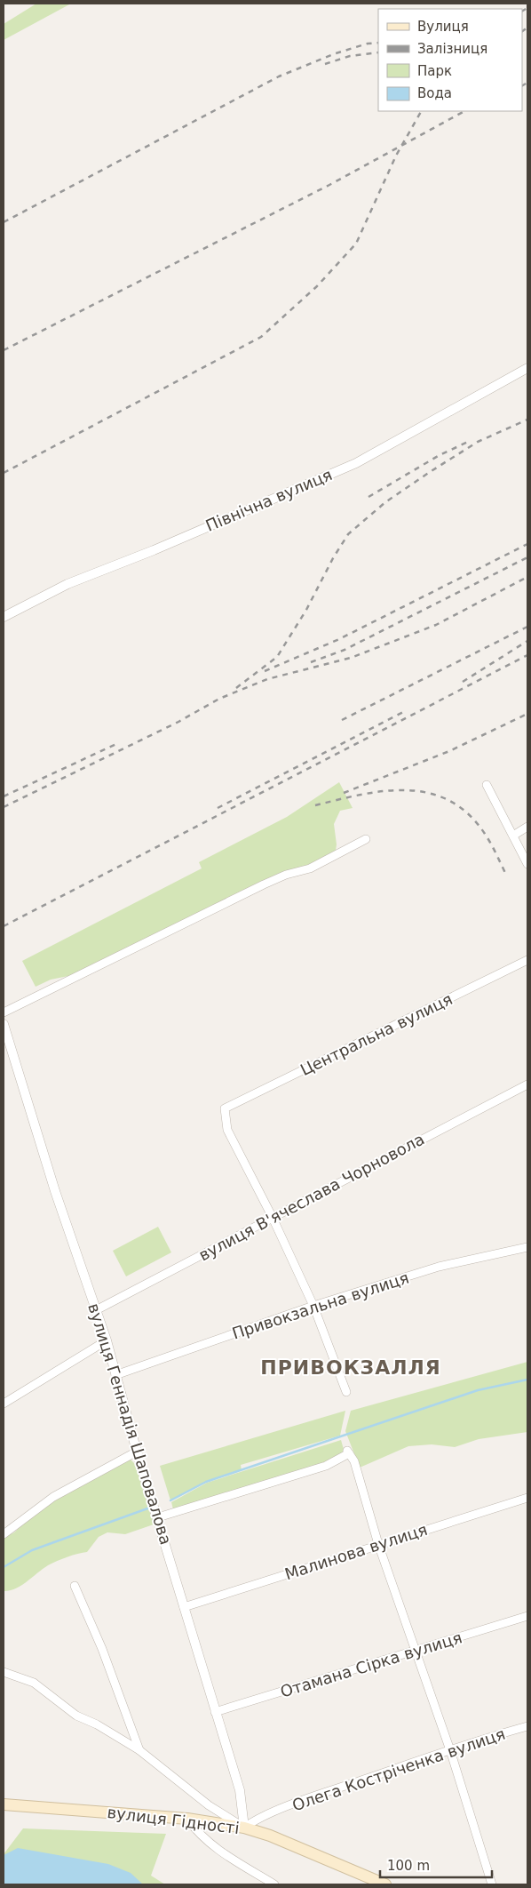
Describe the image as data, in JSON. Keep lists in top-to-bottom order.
{
  "streets": {
    "main road": ["вулиця Гідності"],
    "street": [
      "Північна вулиця",
      "Центральна вулиця",
      "вулиця В'ячеслава Чорновола",
      "Привокзальна вулиця",
      "вулиця Геннадія Шаповалова",
      "Малинова вулиця",
      "Отамана Сірка вулиця",
      "Олега Костріченка вулиця"
    ]
  },
  "crossings": [
    ["Центральна вулиця", "вулиця В'ячеслава Чорновола"],
    ["вулиця В'ячеслава Чорновола", "вулиця Геннадія Шаповалова"],
    ["Привокзальна вулиця", "вулиця Геннадія Шаповалова"],
    ["вулиця Геннадія Шаповалова", "Малинова вулиця"],
    ["вулиця Геннадія Шаповалова", "Отамана Сірка вулиця"],
    ["вулиця Геннадія Шаповалова", "Олега Костріченка вулиця"],
    ["вулиця Геннадія Шаповалова", "вулиця Гідності"],
    ["Олега Костріченка вулиця", "вулиця Гідності"]
  ],
  "districts": ["ПРИВОКЗАЛЛЯ"],
  "legend": [
    "Вулиця",
    "Залізниця",
    "Парк",
    "Вода"
  ],
  "scale_bar": "100 m"
}
